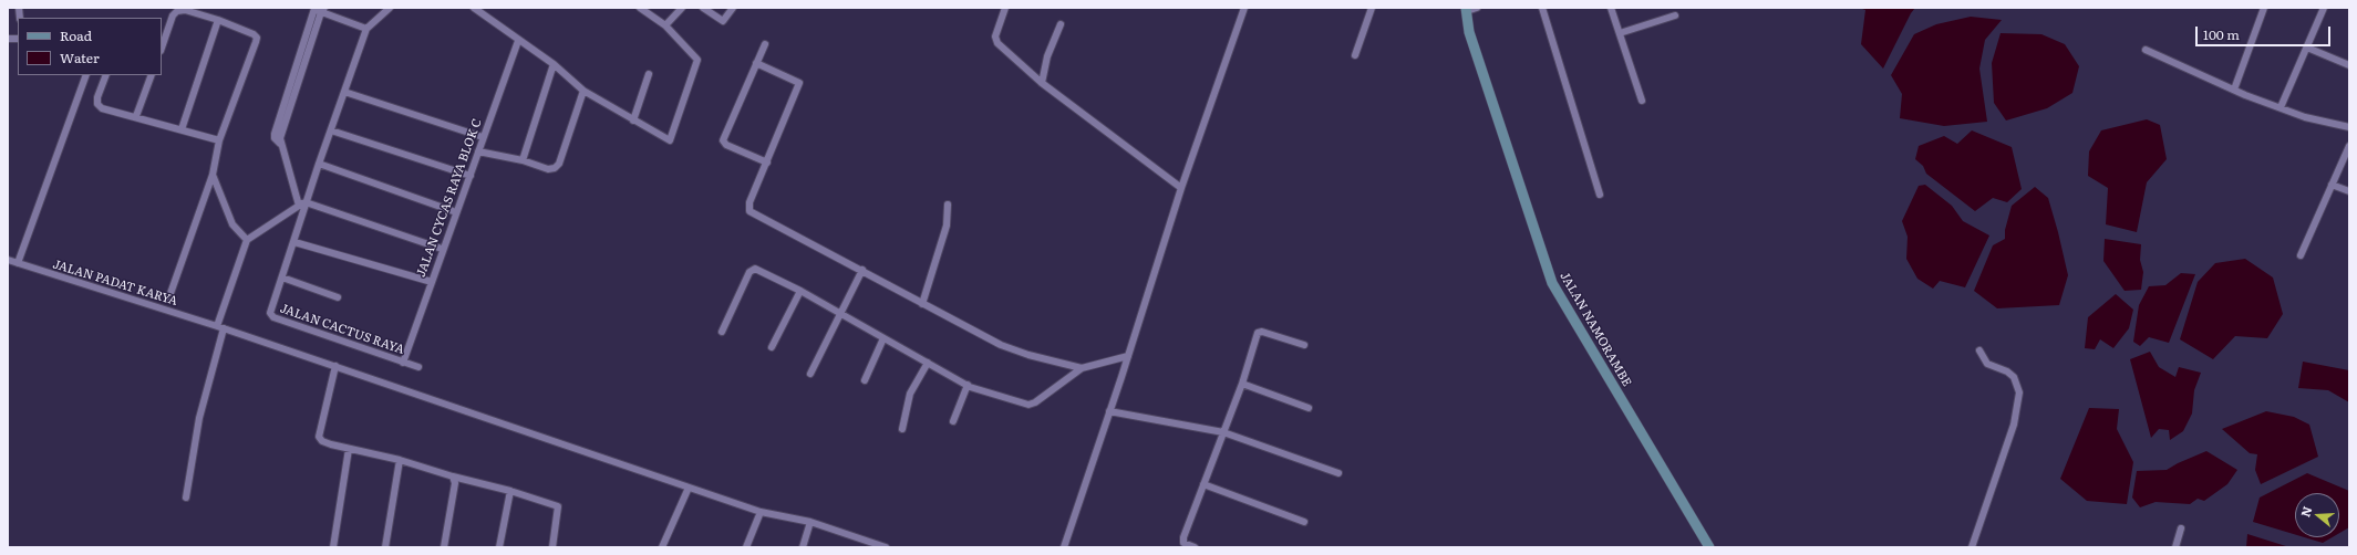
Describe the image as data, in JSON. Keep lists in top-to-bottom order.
{
  "streets": {
    "main road": ["JALAN NAMORAMBE"],
    "street": ["JALAN CYCAS RAYA BLOK C", "JALAN PADAT KARYA", "JALAN CACTUS RAYA"]
  },
  "crossings": [
    ["JALAN CYCAS RAYA BLOK C", "JALAN CACTUS RAYA"]
  ],
  "legend": ["Road", "Water"],
  "scale_bar": "100 m",
  "north": "left"
}
